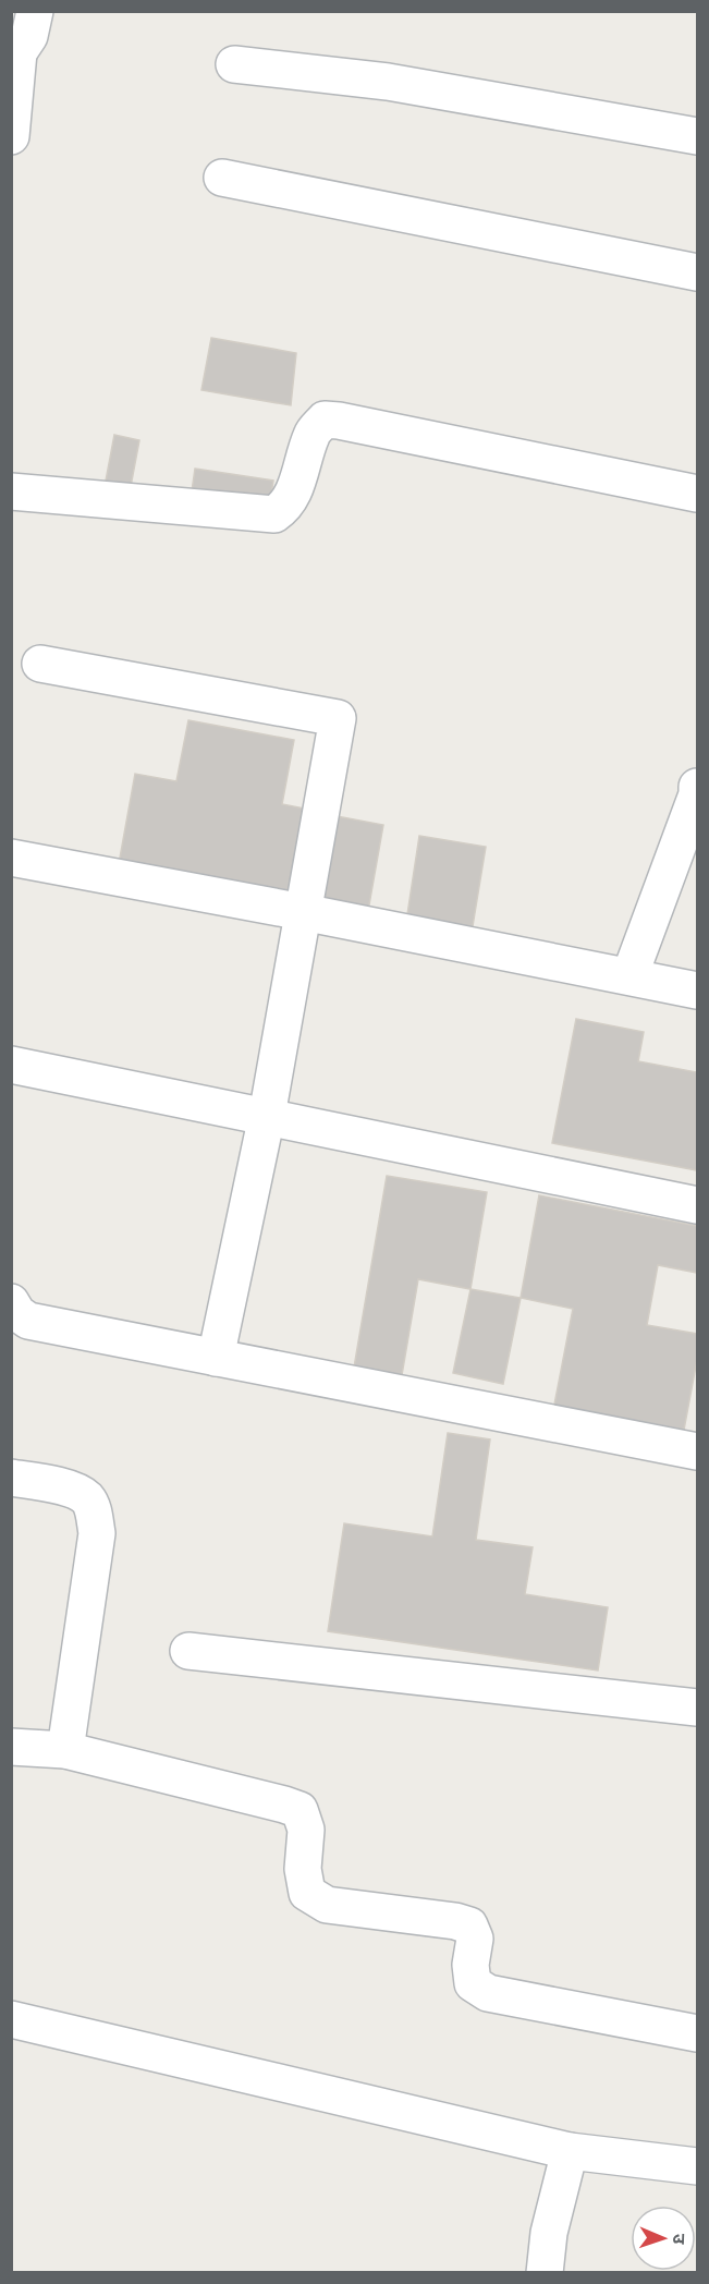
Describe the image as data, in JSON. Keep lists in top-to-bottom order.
{
  "north": "right"
}
